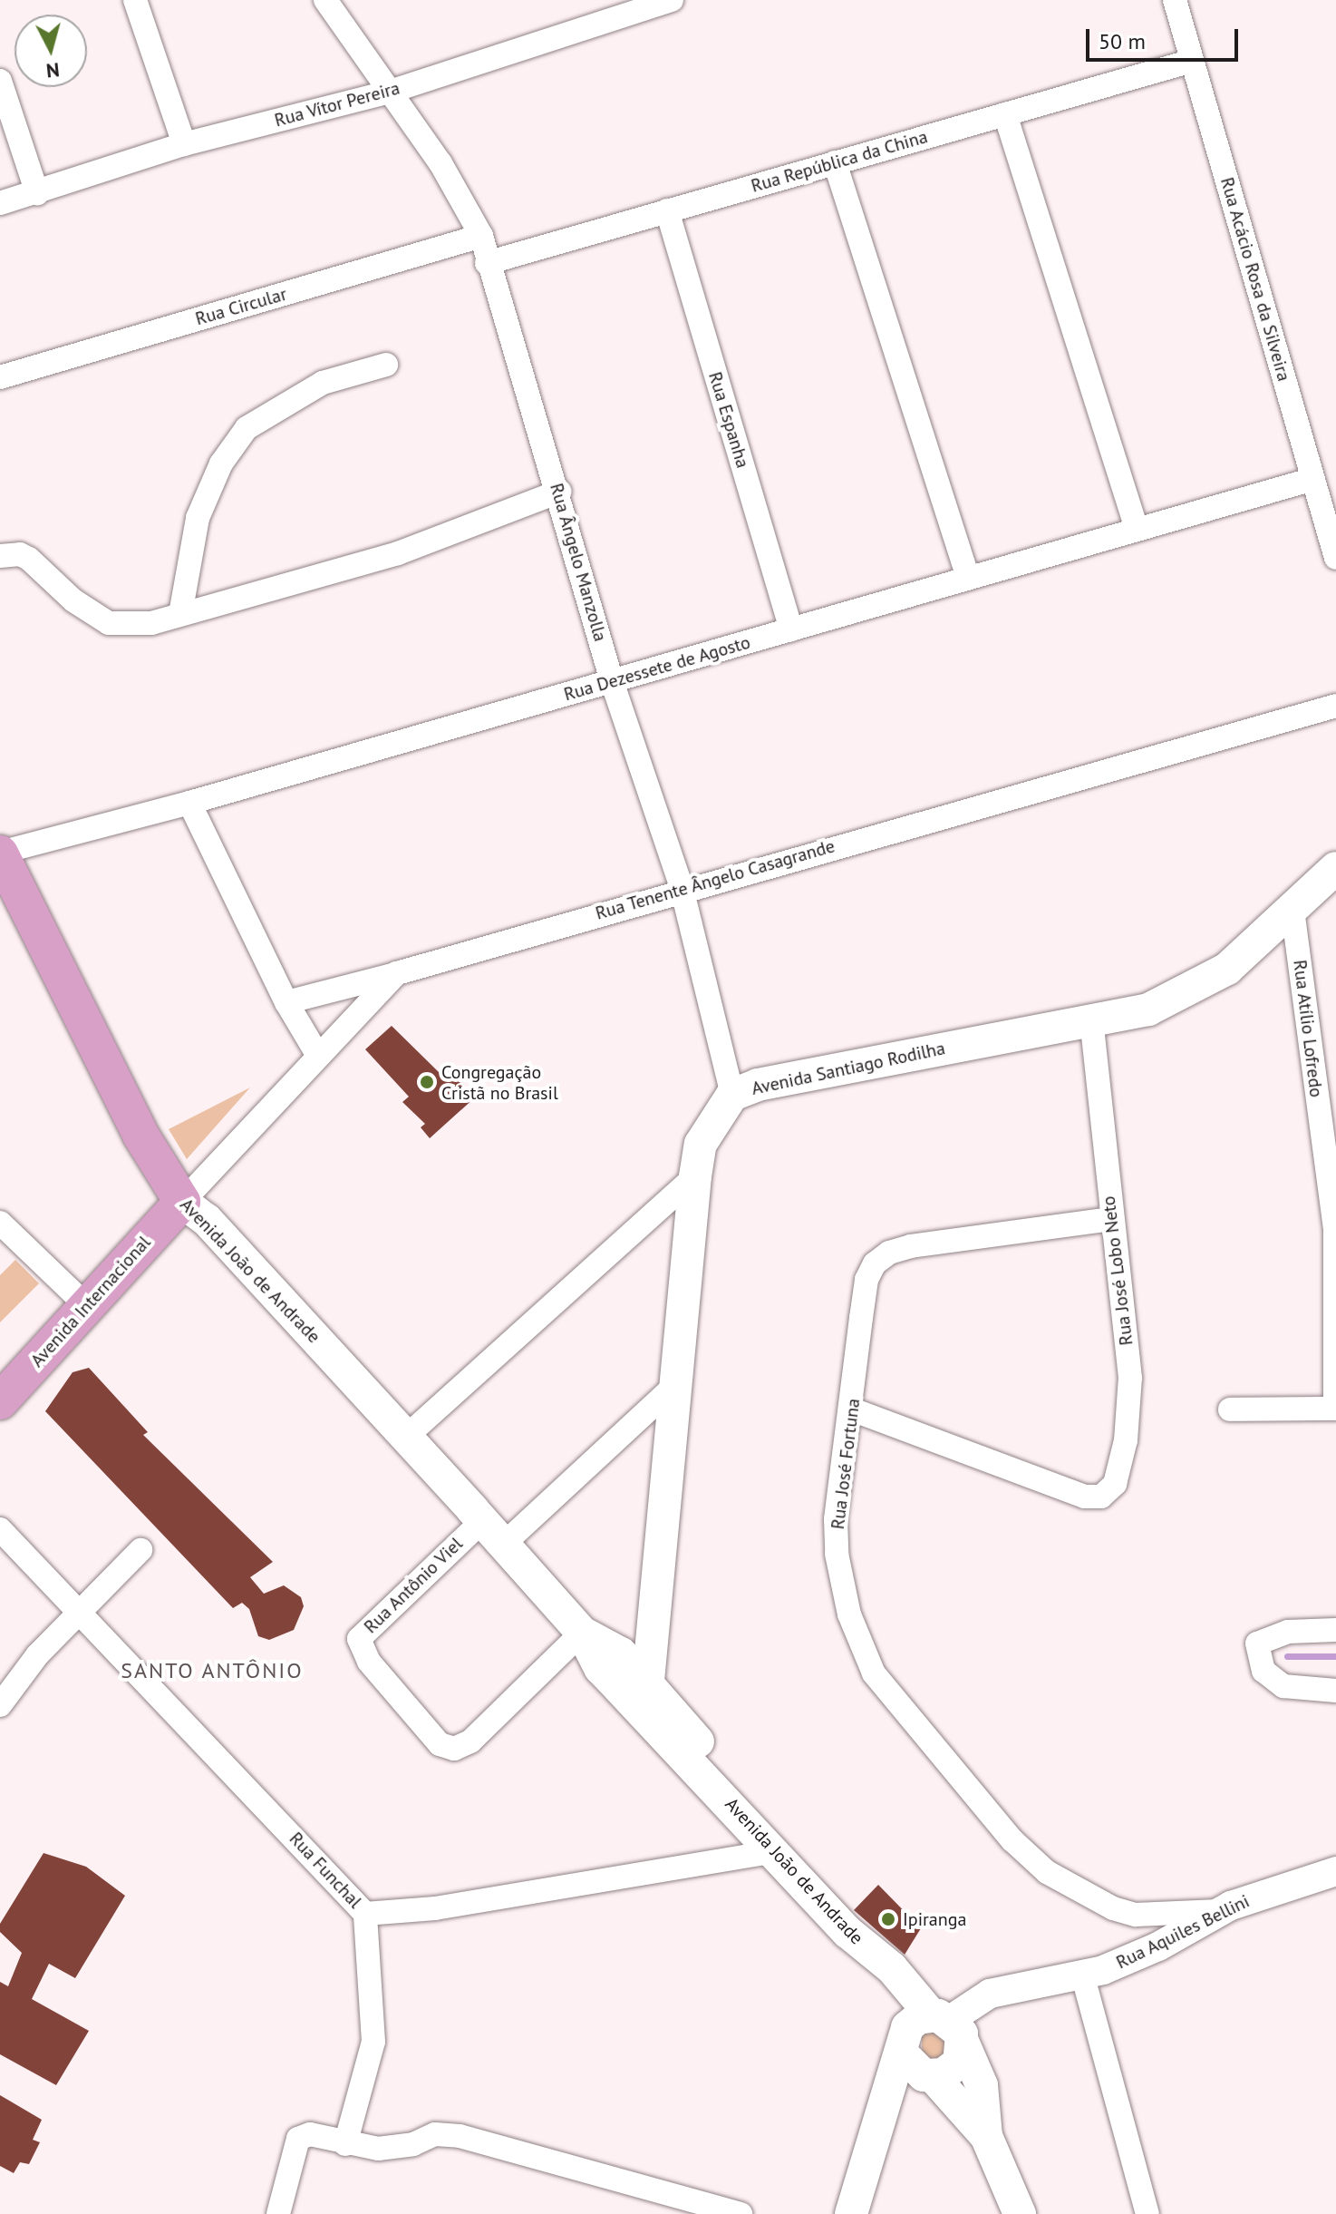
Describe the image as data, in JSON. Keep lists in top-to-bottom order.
{
  "streets": {
    "main road": ["Avenida Santiago Rodilha", "Avenida João de Andrade", "Avenida Internacional"],
    "street": [
      "Rua Vítor Pereira",
      "Rua República da China",
      "Rua Acácio Rosa da Silveira",
      "Rua Circular",
      "Rua Espanha",
      "Rua Ângelo Manzolla",
      "Rua Dezessete de Agosto",
      "Rua Tenente Ângelo Casagrande",
      "Rua Atílio Lofredo",
      "Rua José Lobo Neto",
      "Rua José Fortuna",
      "Rua Antônio Viel",
      "Rua Funchal",
      "Rua Aquiles Bellini"
    ]
  },
  "crossings": [
    ["Rua Vítor Pereira", "Rua Ângelo Manzolla"],
    ["Rua República da China", "Rua Acácio Rosa da Silveira"],
    ["Rua República da China", "Rua Espanha"],
    ["Rua República da China", "Rua Ângelo Manzolla"],
    ["Rua Acácio Rosa da Silveira", "Rua Dezessete de Agosto"],
    ["Rua Circular", "Rua Ângelo Manzolla"],
    ["Rua Espanha", "Rua Dezessete de Agosto"],
    ["Rua Ângelo Manzolla", "Rua Dezessete de Agosto"],
    ["Rua Ângelo Manzolla", "Rua Tenente Ângelo Casagrande"],
    ["Rua Ângelo Manzolla", "Avenida Santiago Rodilha"],
    ["Rua Dezessete de Agosto", "Avenida João de Andrade"],
    ["Rua Tenente Ângelo Casagrande", "Avenida João de Andrade"],
    ["Rua Tenente Ângelo Casagrande", "Avenida Internacional"],
    ["Rua Atílio Lofredo", "Avenida Santiago Rodilha"],
    ["Avenida Santiago Rodilha", "Avenida João de Andrade"],
    ["Avenida Santiago Rodilha", "Rua José Lobo Neto"],
    ["Avenida João de Andrade", "Avenida Internacional"],
    ["Avenida João de Andrade", "Rua Antônio Viel"],
    ["Avenida João de Andrade", "Rua Funchal"],
    ["Avenida João de Andrade", "Rua Aquiles Bellini"],
    ["Rua José Lobo Neto", "Rua José Fortuna"],
    ["Rua José Fortuna", "Rua Aquiles Bellini"]
  ],
  "districts": ["SANTO ANTÔNIO"],
  "places": ["Congregação Cristã no Brasil", "Ipiranga"],
  "scale_bar": "50 m",
  "north": "bottom"
}
